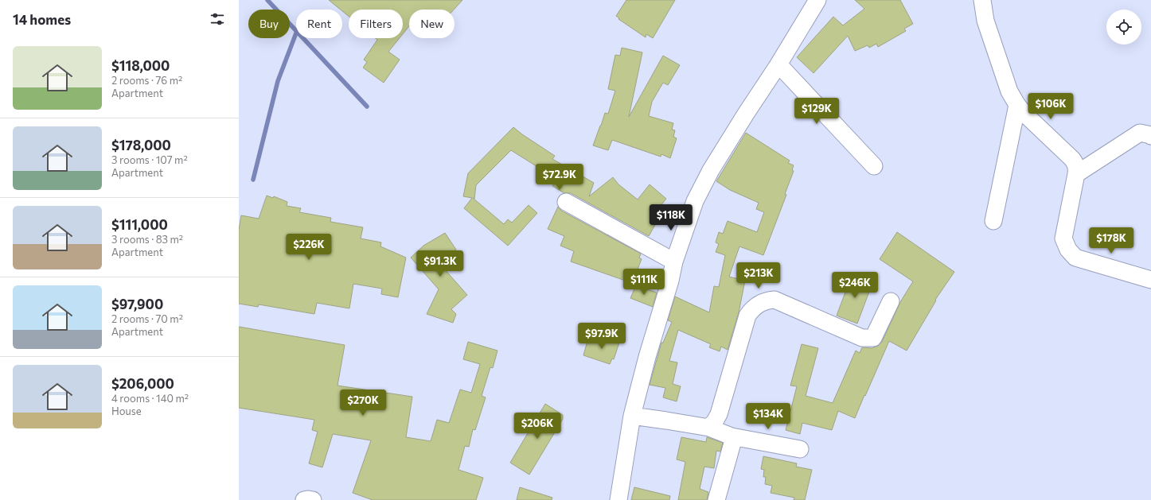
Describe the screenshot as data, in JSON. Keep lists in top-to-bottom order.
{
  "page": {
    "heading": "14 homes",
    "chip": [
      "Buy",
      "Rent",
      "Filters",
      "New"
    ],
    "list": [
      {
        "name": "$118,000",
        "note": "2 rooms · 76 m² · Apartment"
      },
      {
        "name": "$178,000",
        "note": "3 rooms · 107 m² · Apartment"
      },
      {
        "name": "$111,000",
        "note": "3 rooms · 83 m² · Apartment"
      },
      {
        "name": "$97,900",
        "note": "2 rooms · 70 m² · Apartment"
      },
      {
        "name": "$206,000",
        "note": "4 rooms · 140 m² · House"
      }
    ],
    "price": [
      "$106K",
      "$129K",
      "$72.9K",
      "$118K",
      "$178K",
      "$226K",
      "$91.3K",
      "$213K",
      "$111K",
      "$246K",
      "$97.9K",
      "$270K",
      "$134K",
      "$206K"
    ]
  }
}
